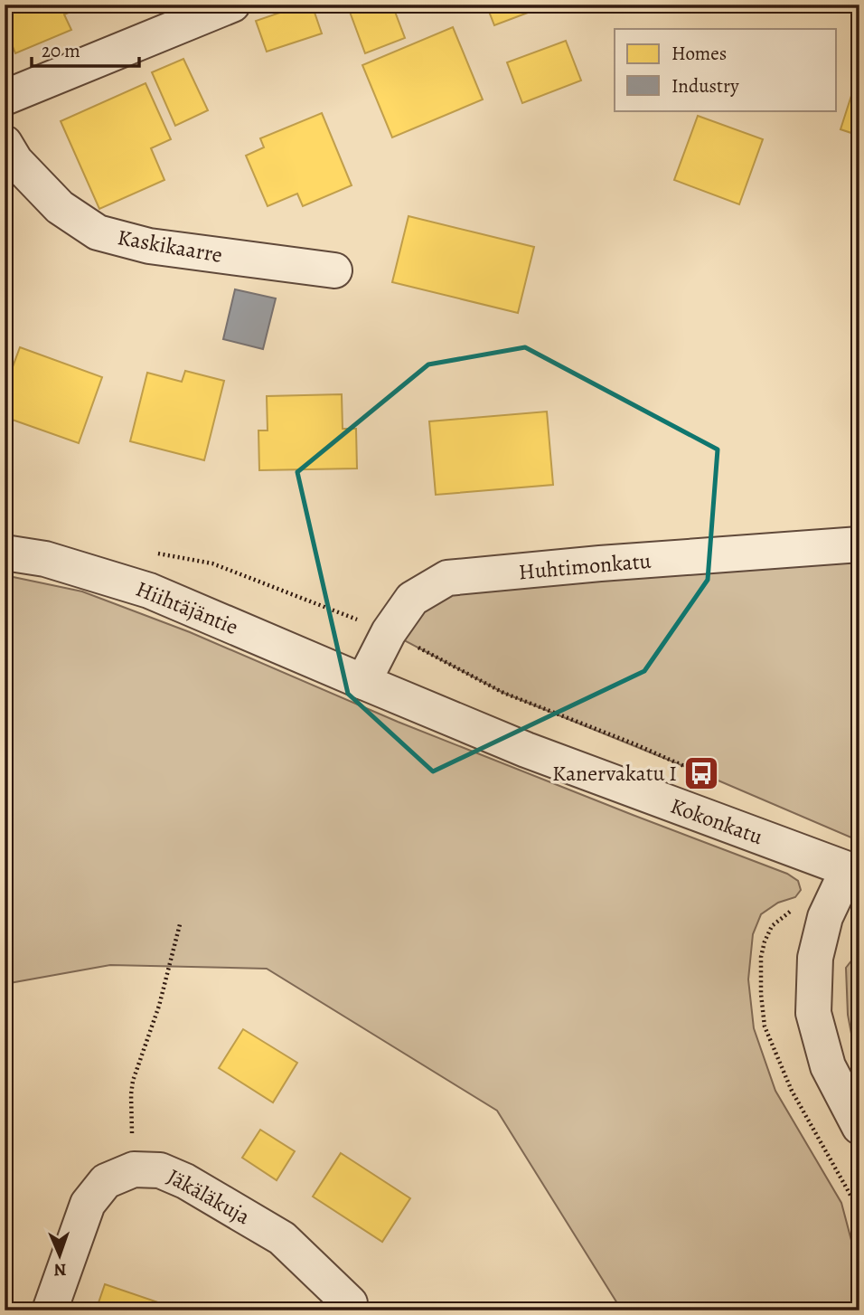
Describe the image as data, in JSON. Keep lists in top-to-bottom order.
{
  "streets": {
    "street": [
      "Kaskikaarre",
      "Huhtimonkatu",
      "Hiihtäjäntie",
      "Kokonkatu",
      "Jäkäläkuja"
    ]
  },
  "crossings": [
    ["Huhtimonkatu", "Hiihtäjäntie"],
    ["Huhtimonkatu", "Kokonkatu"],
    ["Hiihtäjäntie", "Kokonkatu"]
  ],
  "places": {
    "bus stop": ["Kanervakatu I"]
  },
  "legend": ["Homes", "Industry"],
  "scale_bar": "20 m",
  "north": "bottom"
}
